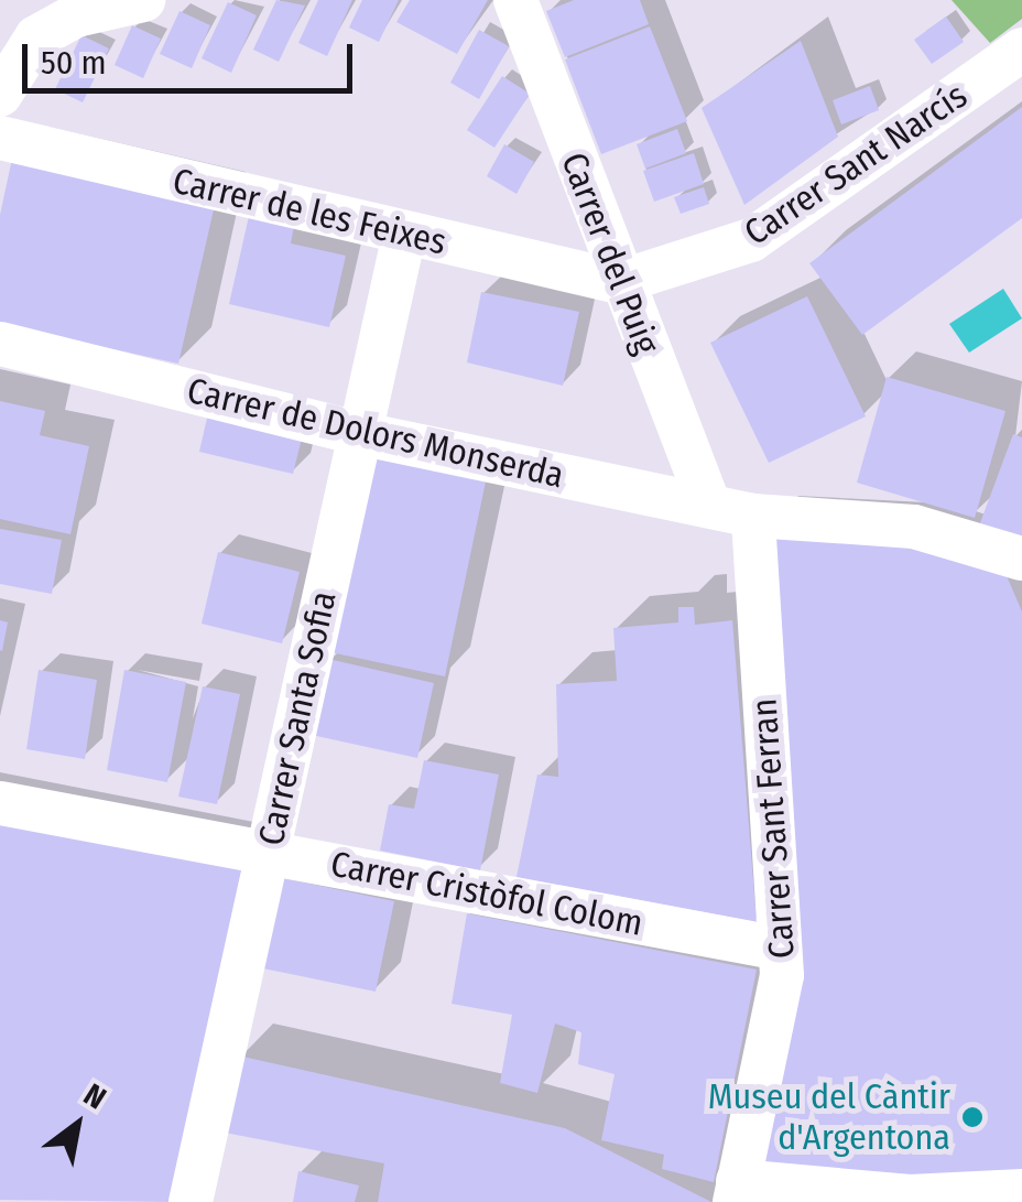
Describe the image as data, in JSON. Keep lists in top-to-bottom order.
{
  "streets": {
    "street": [
      "Carrer Sant Narcís",
      "Carrer de les Feixes",
      "Carrer del Puig",
      "Carrer de Dolors Monserda",
      "Carrer Santa Sofia",
      "Carrer Sant Ferran",
      "Carrer Cristòfol Colom"
    ]
  },
  "crossings": [
    ["Carrer Sant Narcís", "Carrer de les Feixes"],
    ["Carrer Sant Narcís", "Carrer del Puig"],
    ["Carrer de les Feixes", "Carrer del Puig"],
    ["Carrer de les Feixes", "Carrer Santa Sofia"],
    ["Carrer del Puig", "Carrer de Dolors Monserda"],
    ["Carrer de Dolors Monserda", "Carrer Santa Sofia"],
    ["Carrer de Dolors Monserda", "Carrer Sant Ferran"],
    ["Carrer Santa Sofia", "Carrer Cristòfol Colom"],
    ["Carrer Sant Ferran", "Carrer Cristòfol Colom"]
  ],
  "places": ["Museu del Càntir d'Argentona"],
  "scale_bar": "50 m",
  "north": "top right"
}
